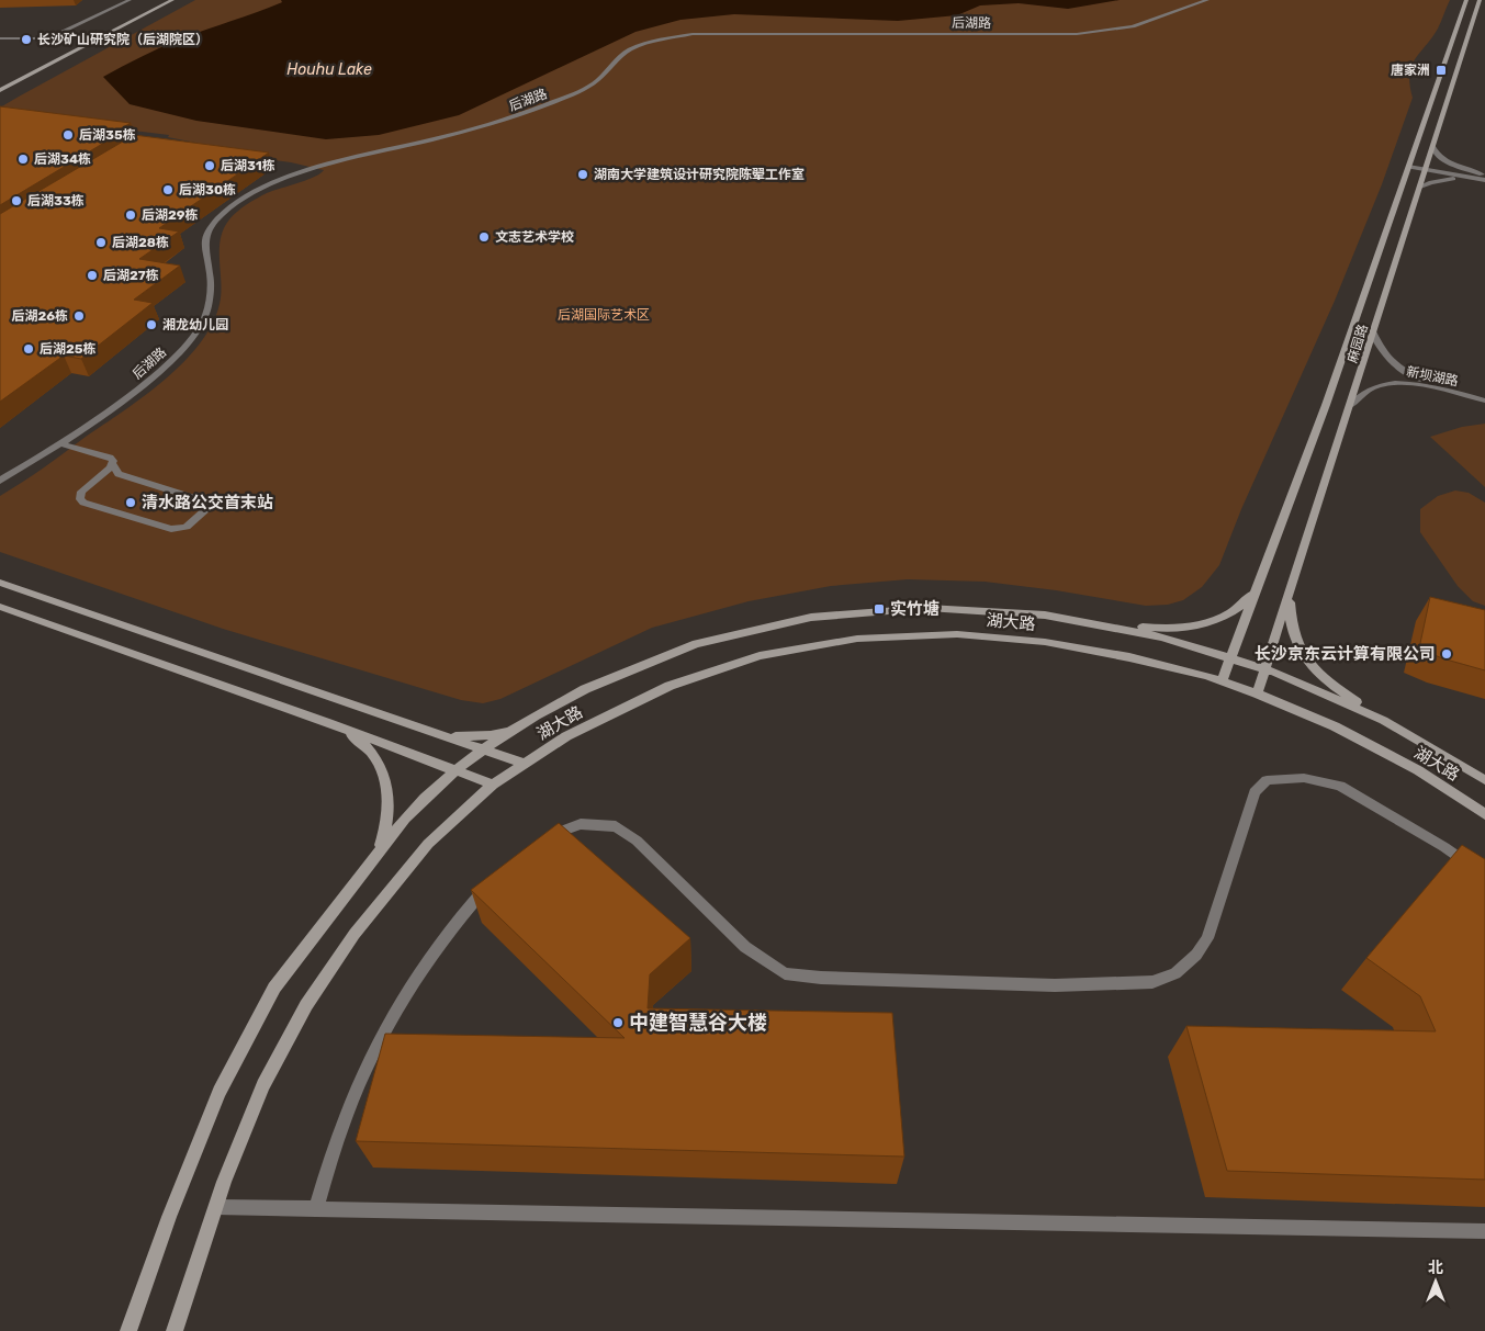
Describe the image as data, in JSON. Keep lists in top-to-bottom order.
{
  "streets": {
    "main road": ["麻园路", "湖大路"],
    "street": ["后湖路", "新坝湖路"]
  },
  "crossings": [
    ["麻园路", "新坝湖路"],
    ["麻园路", "湖大路"]
  ],
  "water": ["Houhu Lake"],
  "parks": ["后湖国际艺术区"],
  "places": {
    "other": [
      "长沙矿山研究院（后湖院区）",
      "后湖35栋",
      "后湖34栋",
      "后湖31栋",
      "湖南大学建筑设计研究院陈翚工作室",
      "后湖30栋",
      "后湖33栋",
      "后湖29栋",
      "文志艺术学校",
      "后湖28栋",
      "后湖27栋",
      "后湖26栋",
      "湘龙幼儿园",
      "后湖25栋",
      "清水路公交首末站",
      "长沙京东云计算有限公司",
      "中建智慧谷大楼"
    ],
    "transit": ["唐家洲", "实竹塘"]
  },
  "north": "top"
}
